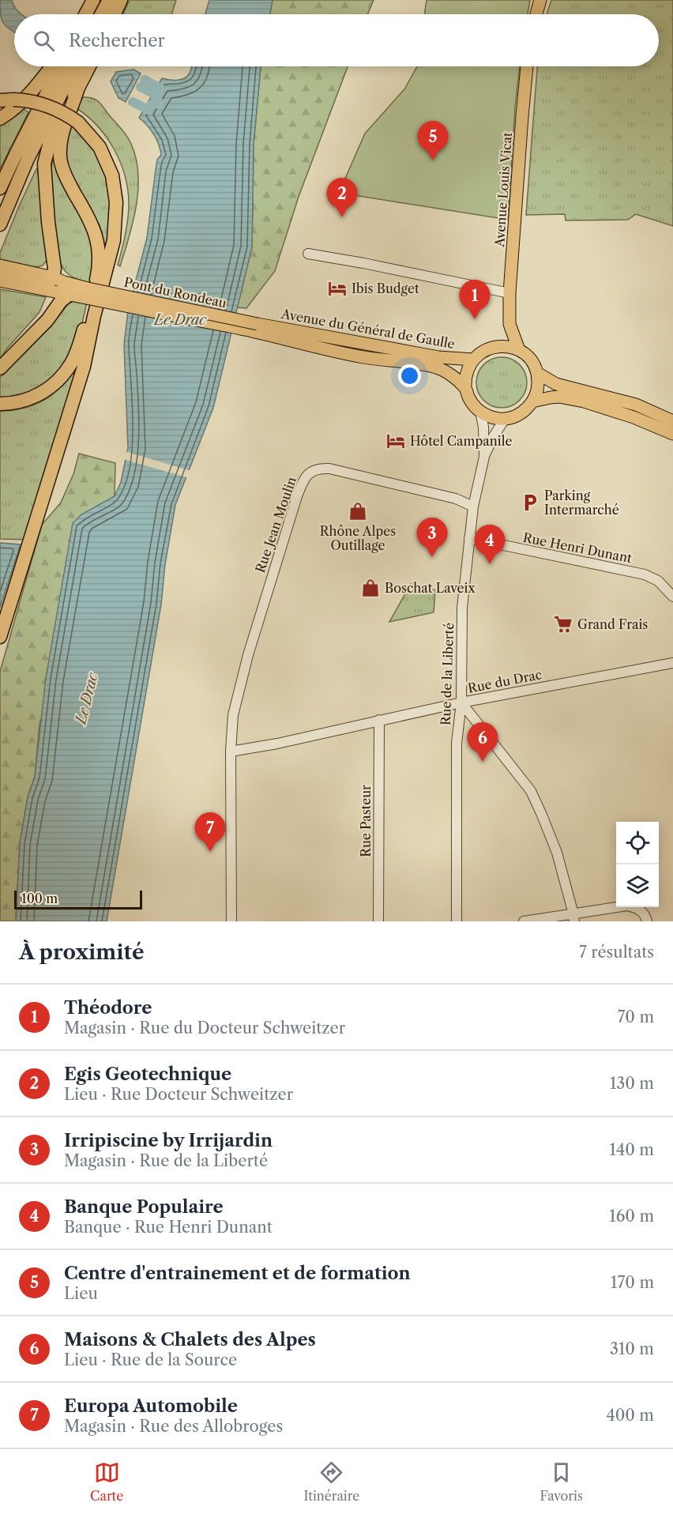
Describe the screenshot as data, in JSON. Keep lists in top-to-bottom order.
{
  "streets": {
    "main road": ["Avenue Louis Vicat", "Pont du Rondeau", "Avenue du Général de Gaulle"],
    "street": [
      "Rue Jean Moulin",
      "Rue Henri Dunant",
      "Rue de la Liberté",
      "Rue du Drac",
      "Rue Pasteur"
    ]
  },
  "crossings": [
    ["Pont du Rondeau", "Avenue du Général de Gaulle"],
    ["Avenue du Général de Gaulle", "Rue de la Liberté"],
    ["Rue Jean Moulin", "Rue de la Liberté"],
    ["Rue Jean Moulin", "Rue du Drac"],
    ["Rue Henri Dunant", "Rue de la Liberté"],
    ["Rue de la Liberté", "Rue du Drac"],
    ["Rue du Drac", "Rue Pasteur"]
  ],
  "water": ["Le Drac"],
  "places": {
    "hotel": ["Ibis Budget", "Hôtel Campanile"],
    "parking": ["Parking Intermarché"],
    "shop": ["Rhône Alpes Outillage", "Boschat Laveix"],
    "supermarket": ["Grand Frais"]
  },
  "scale_bar": "100 m",
  "page": {
    "search": "Rechercher",
    "pins": [
      "5",
      "2",
      "1",
      "3",
      "4",
      "6",
      "7"
    ],
    "scale": "100 m",
    "heading": ["À proximité", "7 résultats"],
    "list": [
      {
        "mark": "1",
        "name": "Théodore",
        "note": "Magasin · Rue du Docteur Schweitzer",
        "value": "70 m"
      },
      {
        "mark": "2",
        "name": "Egis Geotechnique",
        "note": "Lieu · Rue Docteur Schweitzer",
        "value": "130 m"
      },
      {
        "mark": "3",
        "name": "Irripiscine by Irrijardin",
        "note": "Magasin · Rue de la Liberté",
        "value": "140 m"
      },
      {
        "mark": "4",
        "name": "Banque Populaire",
        "note": "Banque · Rue Henri Dunant",
        "value": "160 m"
      },
      {
        "mark": "5",
        "name": "Centre d'entrainement et de formation",
        "note": "Lieu",
        "value": "170 m"
      },
      {
        "mark": "6",
        "name": "Maisons & Chalets des Alpes",
        "note": "Lieu · Rue de la Source",
        "value": "310 m"
      },
      {
        "mark": "7",
        "name": "Europa Automobile",
        "note": "Magasin · Rue des Allobroges",
        "value": "400 m"
      }
    ],
    "nav": ["Carte", "Itinéraire", "Favoris"]
  }
}
